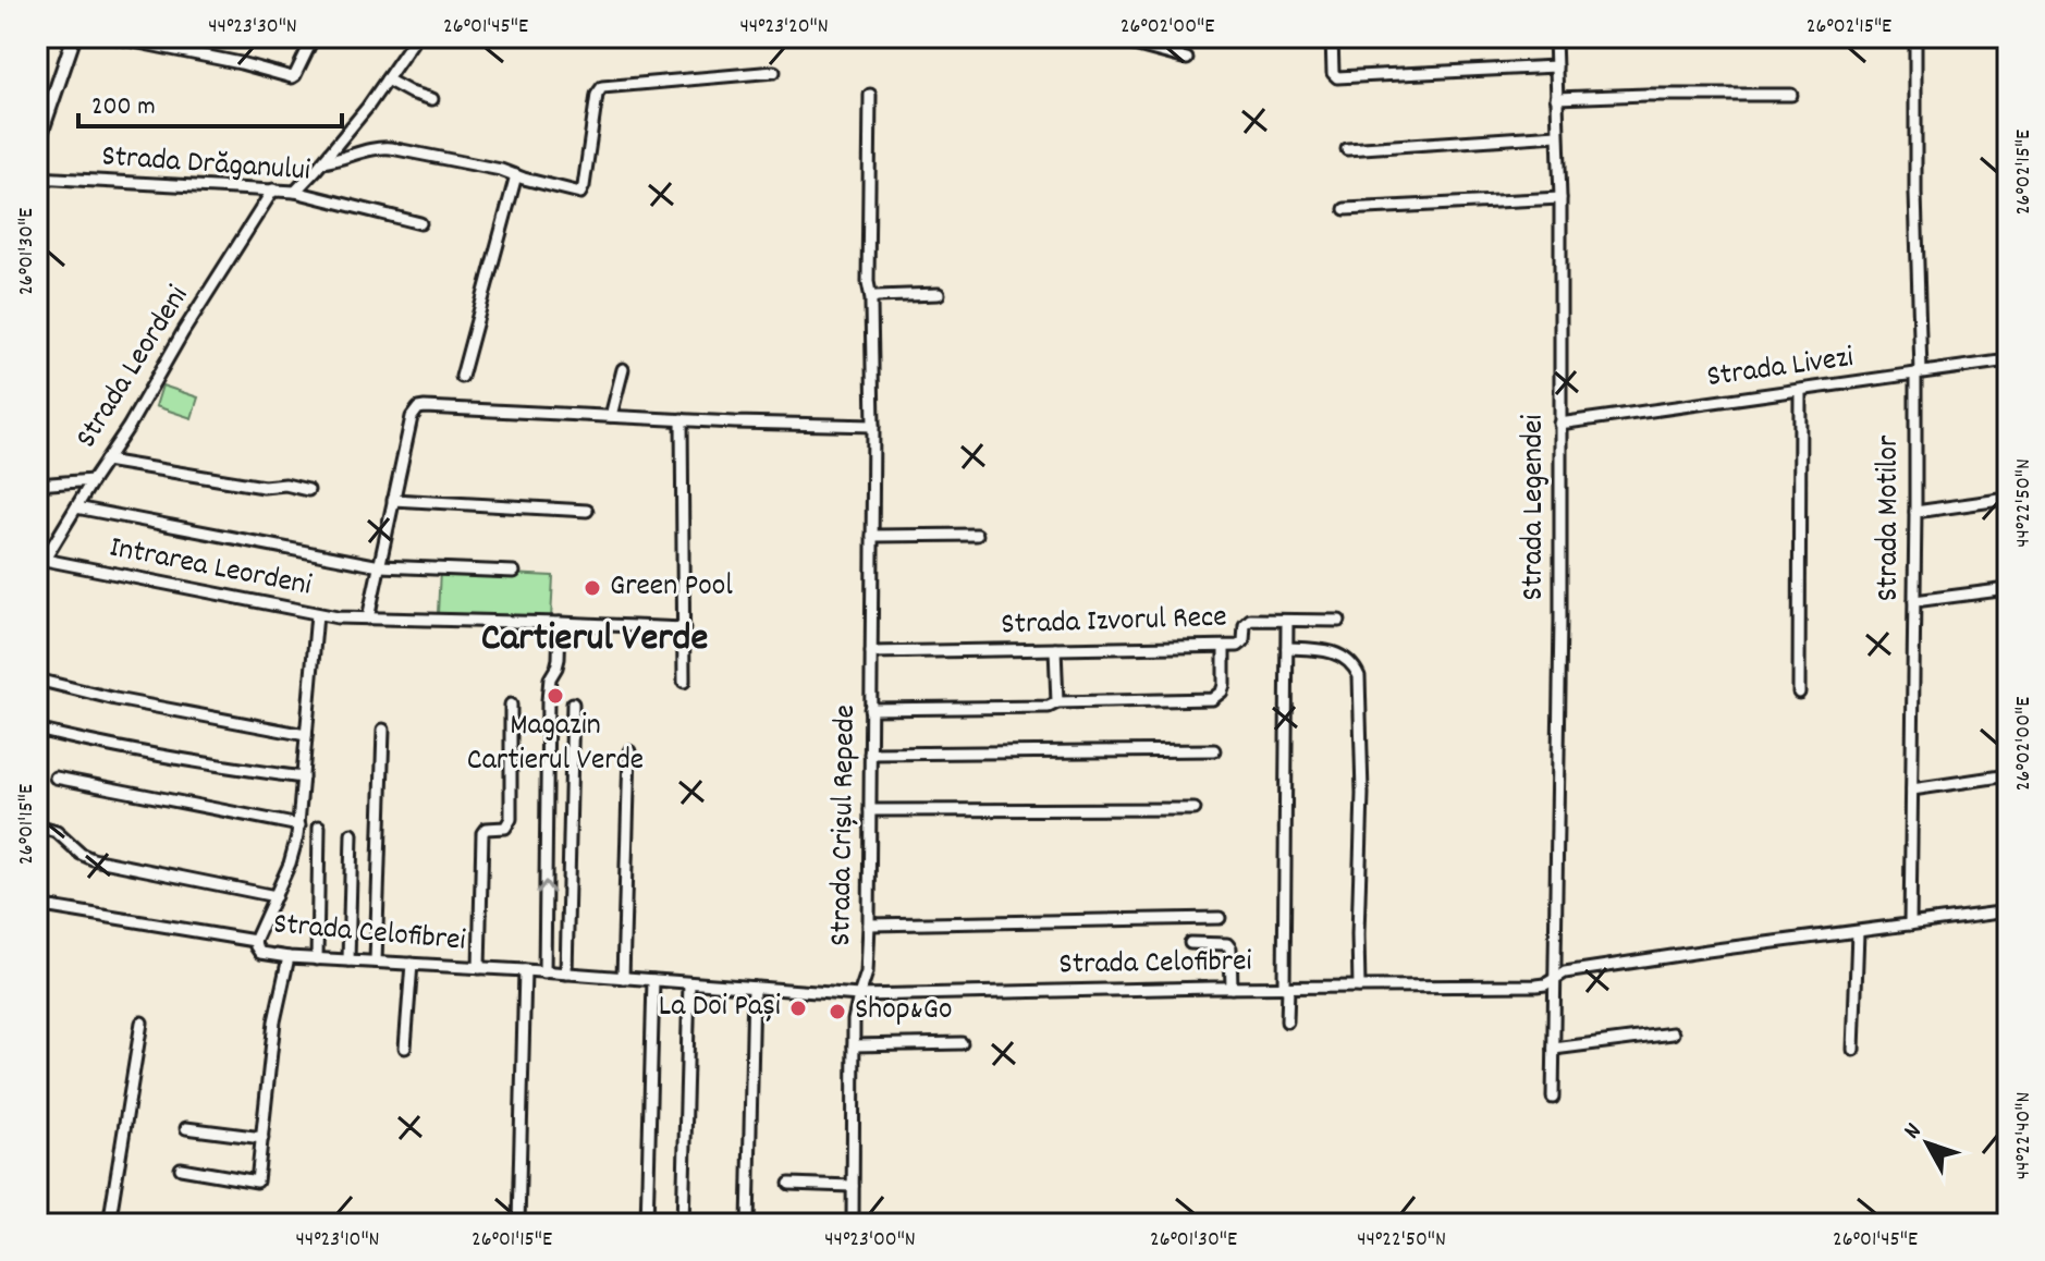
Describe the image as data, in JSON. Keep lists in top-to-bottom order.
{
  "streets": {
    "street": [
      "Strada Drăganului",
      "Strada Leordeni",
      "Strada Livezi",
      "Strada Legendei",
      "Strada Motilor",
      "Intrarea Leordeni",
      "Strada Izvorul Rece",
      "Strada Crișul Repede",
      "Strada Celofibrei"
    ]
  },
  "crossings": [
    ["Strada Drăganului", "Strada Leordeni"],
    ["Strada Leordeni", "Intrarea Leordeni"],
    ["Strada Livezi", "Strada Legendei"],
    ["Strada Livezi", "Strada Motilor"],
    ["Strada Legendei", "Strada Celofibrei"],
    ["Strada Motilor", "Strada Celofibrei"],
    ["Strada Izvorul Rece", "Strada Crișul Repede"],
    ["Strada Crișul Repede", "Strada Celofibrei"]
  ],
  "districts": ["Cartierul Verde"],
  "places": [
    "Green Pool",
    "Magazin Cartierul Verde",
    "La Doi Pași",
    "Shop&Go"
  ],
  "scale_bar": "200 m",
  "north": "top left",
  "coordinates": [
    "44°23'30\"N",
    "26°01'45\"E",
    "44°23'20\"N",
    "26°02'00\"E",
    "26°02'15\"E",
    "26°01'30\"E",
    "44°22'50\"N",
    "26°01'15\"E",
    "44°22'40\"N",
    "44°23'10\"N",
    "44°23'00\"N"
  ]
}
